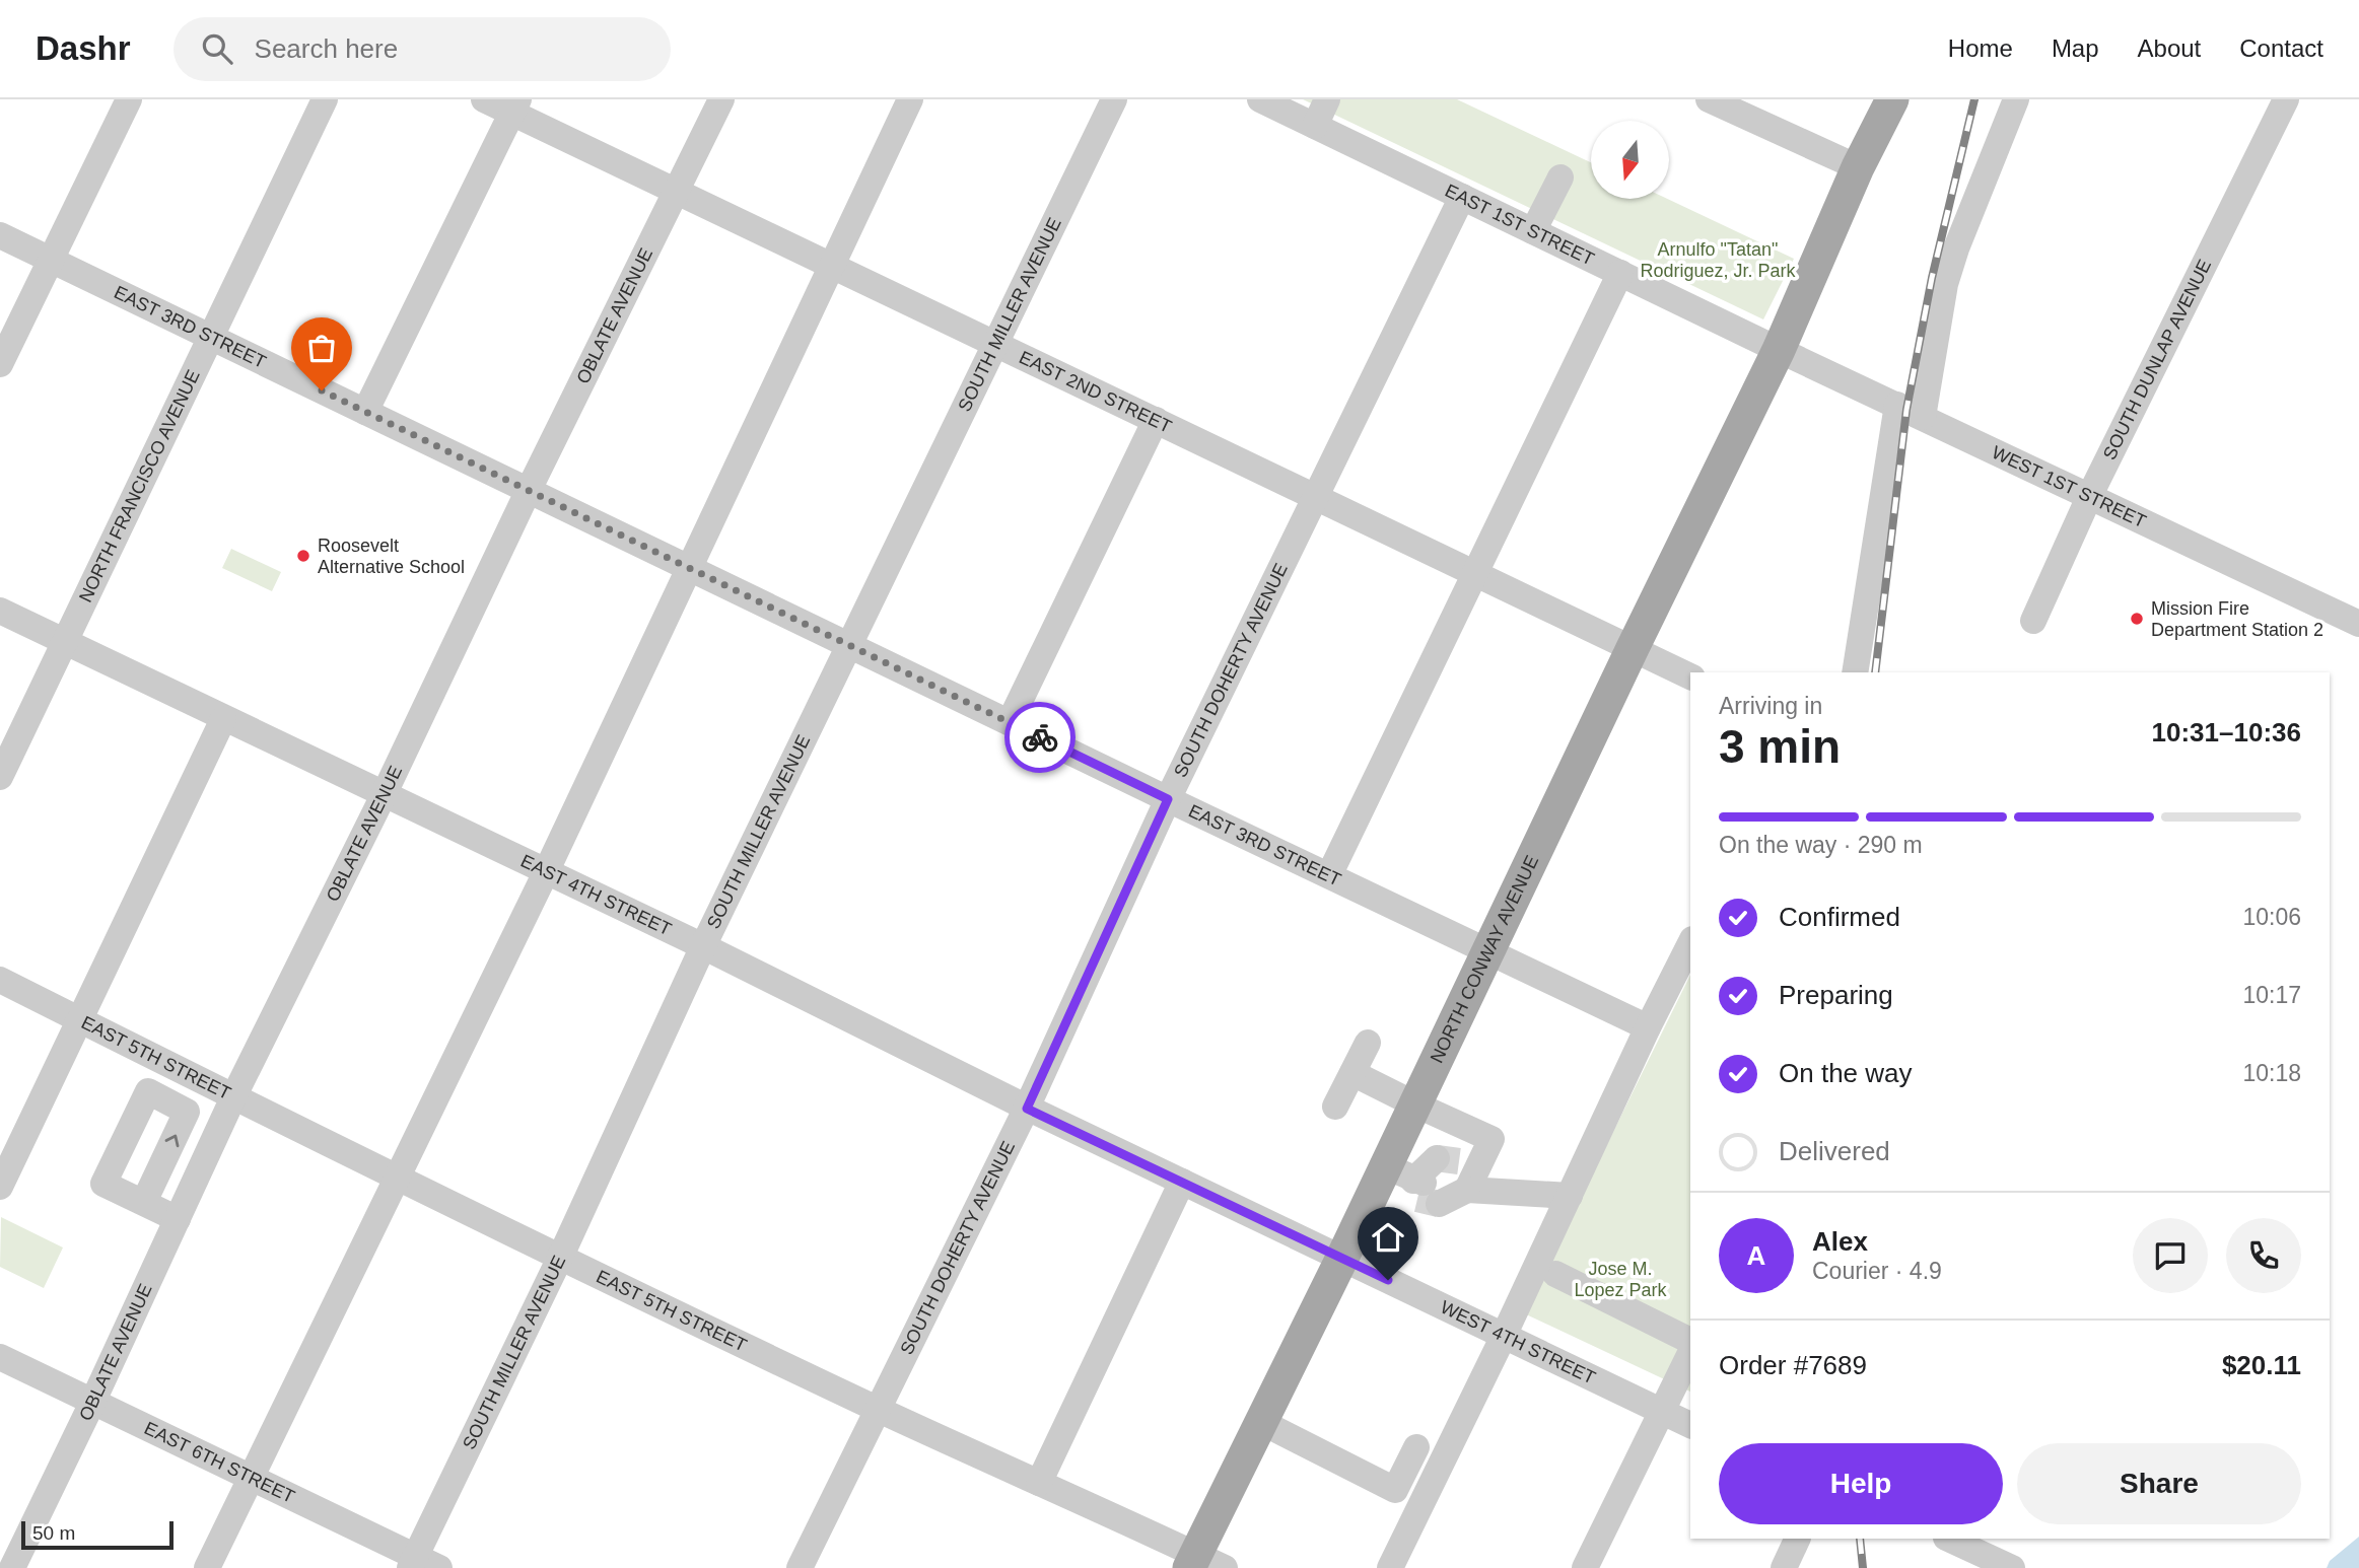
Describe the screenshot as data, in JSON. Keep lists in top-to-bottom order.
{
  "streets": {
    "main road": ["NORTH CONWAY AVENUE"],
    "street": [
      "EAST 1ST STREET",
      "SOUTH MILLER AVENUE",
      "OBLATE AVENUE",
      "EAST 3RD STREET",
      "SOUTH DUNLAP AVENUE",
      "EAST 2ND STREET",
      "NORTH FRANCISCO AVENUE",
      "WEST 1ST STREET",
      "SOUTH DOHERTY AVENUE",
      "EAST 4TH STREET",
      "EAST 5TH STREET",
      "WEST 4TH STREET",
      "EAST 6TH STREET"
    ]
  },
  "crossings": [
    ["EAST 1ST STREET", "WEST 1ST STREET"],
    ["EAST 1ST STREET", "SOUTH DOHERTY AVENUE"],
    ["EAST 1ST STREET", "NORTH CONWAY AVENUE"],
    ["SOUTH MILLER AVENUE", "EAST 3RD STREET"],
    ["SOUTH MILLER AVENUE", "EAST 2ND STREET"],
    ["SOUTH MILLER AVENUE", "EAST 4TH STREET"],
    ["SOUTH MILLER AVENUE", "EAST 5TH STREET"],
    ["SOUTH MILLER AVENUE", "EAST 6TH STREET"],
    ["OBLATE AVENUE", "EAST 3RD STREET"],
    ["OBLATE AVENUE", "EAST 2ND STREET"],
    ["OBLATE AVENUE", "EAST 4TH STREET"],
    ["OBLATE AVENUE", "EAST 5TH STREET"],
    ["OBLATE AVENUE", "EAST 6TH STREET"],
    ["EAST 3RD STREET", "NORTH FRANCISCO AVENUE"],
    ["EAST 3RD STREET", "SOUTH DOHERTY AVENUE"],
    ["EAST 3RD STREET", "NORTH CONWAY AVENUE"],
    ["SOUTH DUNLAP AVENUE", "WEST 1ST STREET"],
    ["EAST 2ND STREET", "SOUTH DOHERTY AVENUE"],
    ["EAST 2ND STREET", "NORTH CONWAY AVENUE"],
    ["NORTH FRANCISCO AVENUE", "EAST 4TH STREET"],
    ["WEST 1ST STREET", "NORTH CONWAY AVENUE"],
    ["SOUTH DOHERTY AVENUE", "EAST 4TH STREET"],
    ["SOUTH DOHERTY AVENUE", "EAST 5TH STREET"],
    ["EAST 4TH STREET", "NORTH CONWAY AVENUE"],
    ["EAST 4TH STREET", "WEST 4TH STREET"],
    ["NORTH CONWAY AVENUE", "EAST 5TH STREET"],
    ["NORTH CONWAY AVENUE", "WEST 4TH STREET"]
  ],
  "parks": ["Arnulfo \"Tatan\" Rodriguez, Jr. Park", "Jose M. Lopez Park"],
  "places": ["Roosevelt Alternative School", "Mission Fire Department Station 2"],
  "scale_bar": "50 m",
  "north": "bottom",
  "page": {
    "header": "Dashr",
    "search": "Search here",
    "nav": [
      "Home",
      "Map",
      "About",
      "Contact"
    ],
    "heading": ["3 min", "Arriving in", "10:31–10:36"],
    "panel": [
      "Alex",
      "Courier · 4.9",
      "Order #7689",
      "$20.11"
    ],
    "bar": "On the way · 290 m",
    "list": [
      ["Confirmed", "10:06"],
      ["Preparing", "10:17"],
      ["On the way", "10:18"],
      "Delivered"
    ],
    "round": "A",
    "buttons": ["Help", "Share"],
    "scale": "50 m"
  }
}
